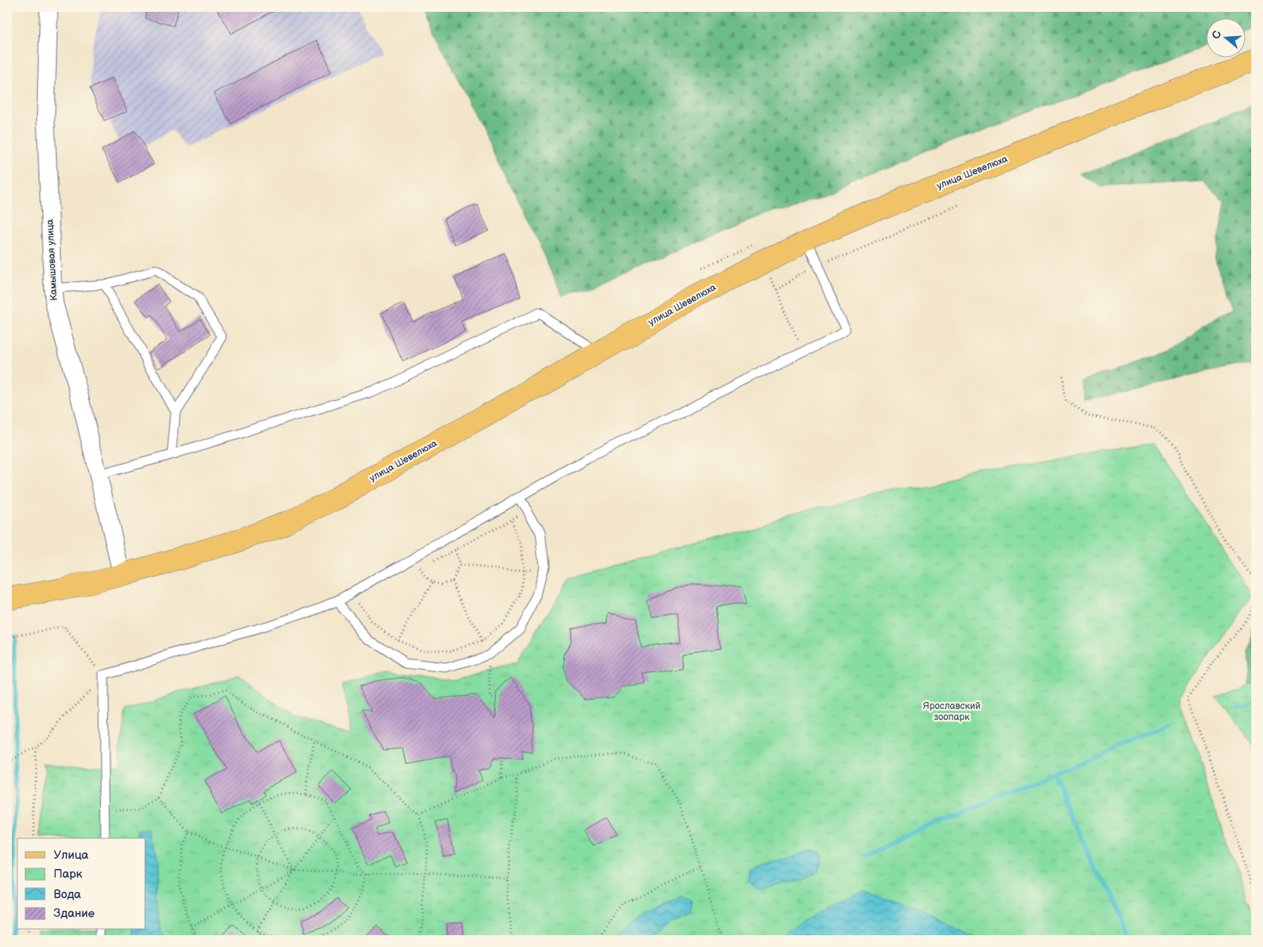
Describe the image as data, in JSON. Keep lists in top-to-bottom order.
{
  "streets": {
    "main road": ["улица Шевелюха"],
    "street": ["Камышовая улица"]
  },
  "crossings": [
    ["улица Шевелюха", "Камышовая улица"]
  ],
  "parks": ["Ярославский зоопарк"],
  "legend": [
    "Улица",
    "Парк",
    "Вода",
    "Здание"
  ],
  "north": "left"
}
